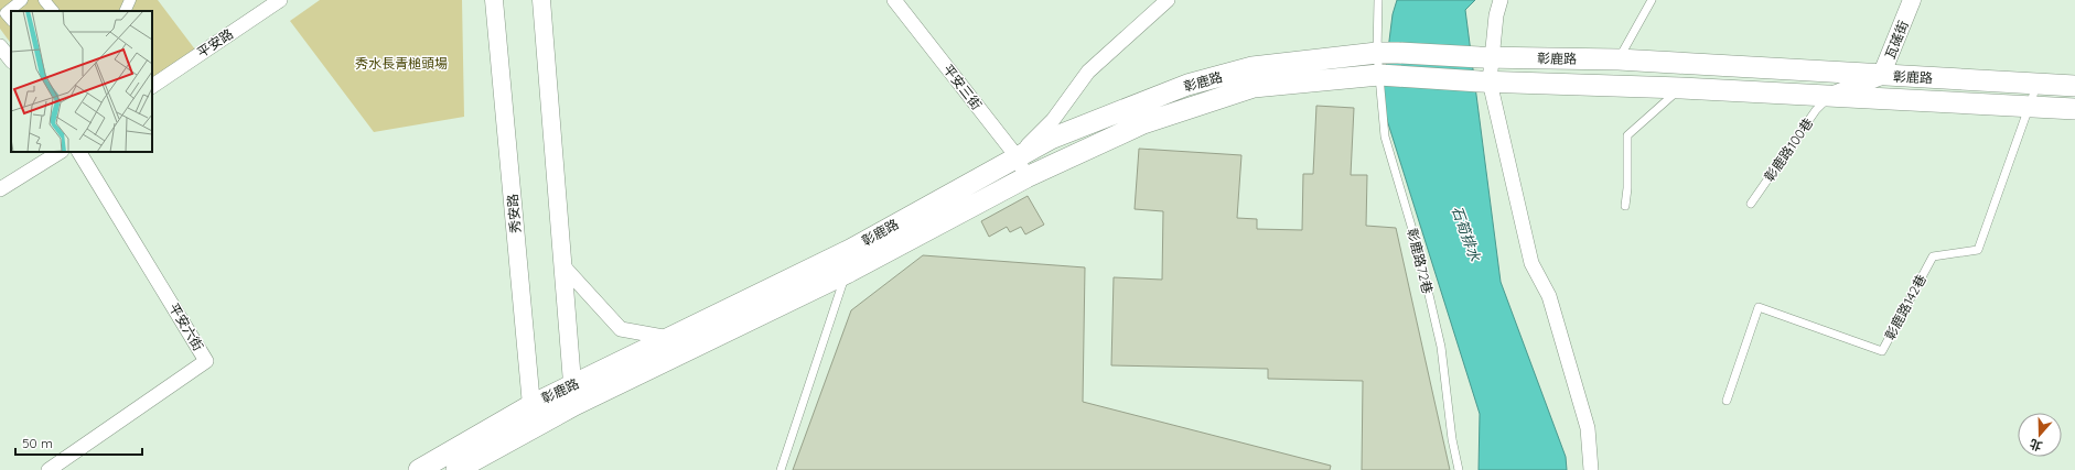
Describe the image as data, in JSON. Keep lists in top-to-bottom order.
{
  "streets": {
    "main road": ["彰鹿路"],
    "street": [
      "瓦磘街",
      "平安路",
      "平安三街",
      "秀安路",
      "平安六街"
    ],
    "lane": ["彰鹿路100巷", "彰鹿路72巷", "彰鹿路142巷"]
  },
  "crossings": [
    ["瓦磘街", "彰鹿路"],
    ["瓦磘街", "彰鹿路100巷"],
    ["彰鹿路", "平安三街"],
    ["彰鹿路", "彰鹿路100巷"],
    ["彰鹿路", "秀安路"],
    ["彰鹿路", "彰鹿路72巷"],
    ["彰鹿路", "彰鹿路142巷"]
  ],
  "water": ["石筍排水"],
  "parks": ["秀水長青槌頭場"],
  "scale_bar": "50 m",
  "north": "bottom"
}
